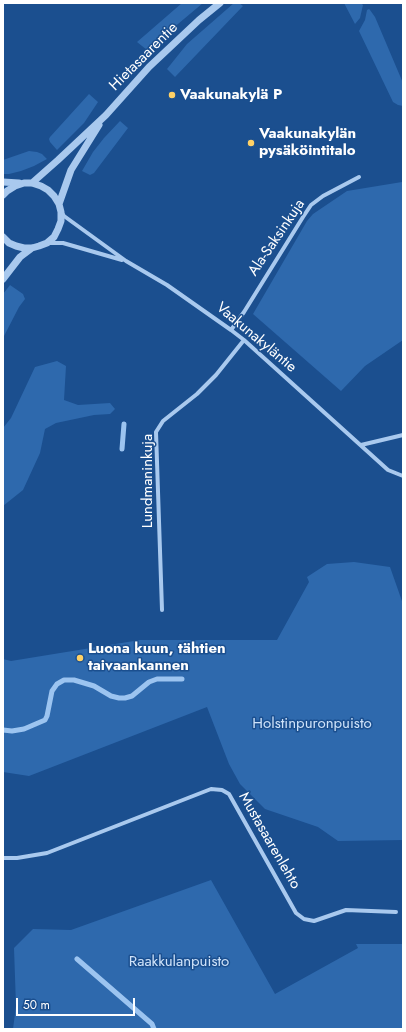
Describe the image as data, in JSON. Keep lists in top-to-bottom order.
{
  "streets": {
    "street": [
      "Hietasaarentie",
      "Ala-Saksinkuja",
      "Vaakunakyläntie",
      "Lundmaninkuja",
      "Mustasaarenlehto"
    ]
  },
  "crossings": [
    ["Ala-Saksinkuja", "Vaakunakyläntie"],
    ["Vaakunakyläntie", "Lundmaninkuja"]
  ],
  "parks": ["Holstinpuronpuisto", "Raakkulanpuisto"],
  "places": ["Vaakunakylä P", "Vaakunakylän pysäköintitalo", "Luona kuun, tähtien taivaankannen"],
  "scale_bar": "50 m"
}
